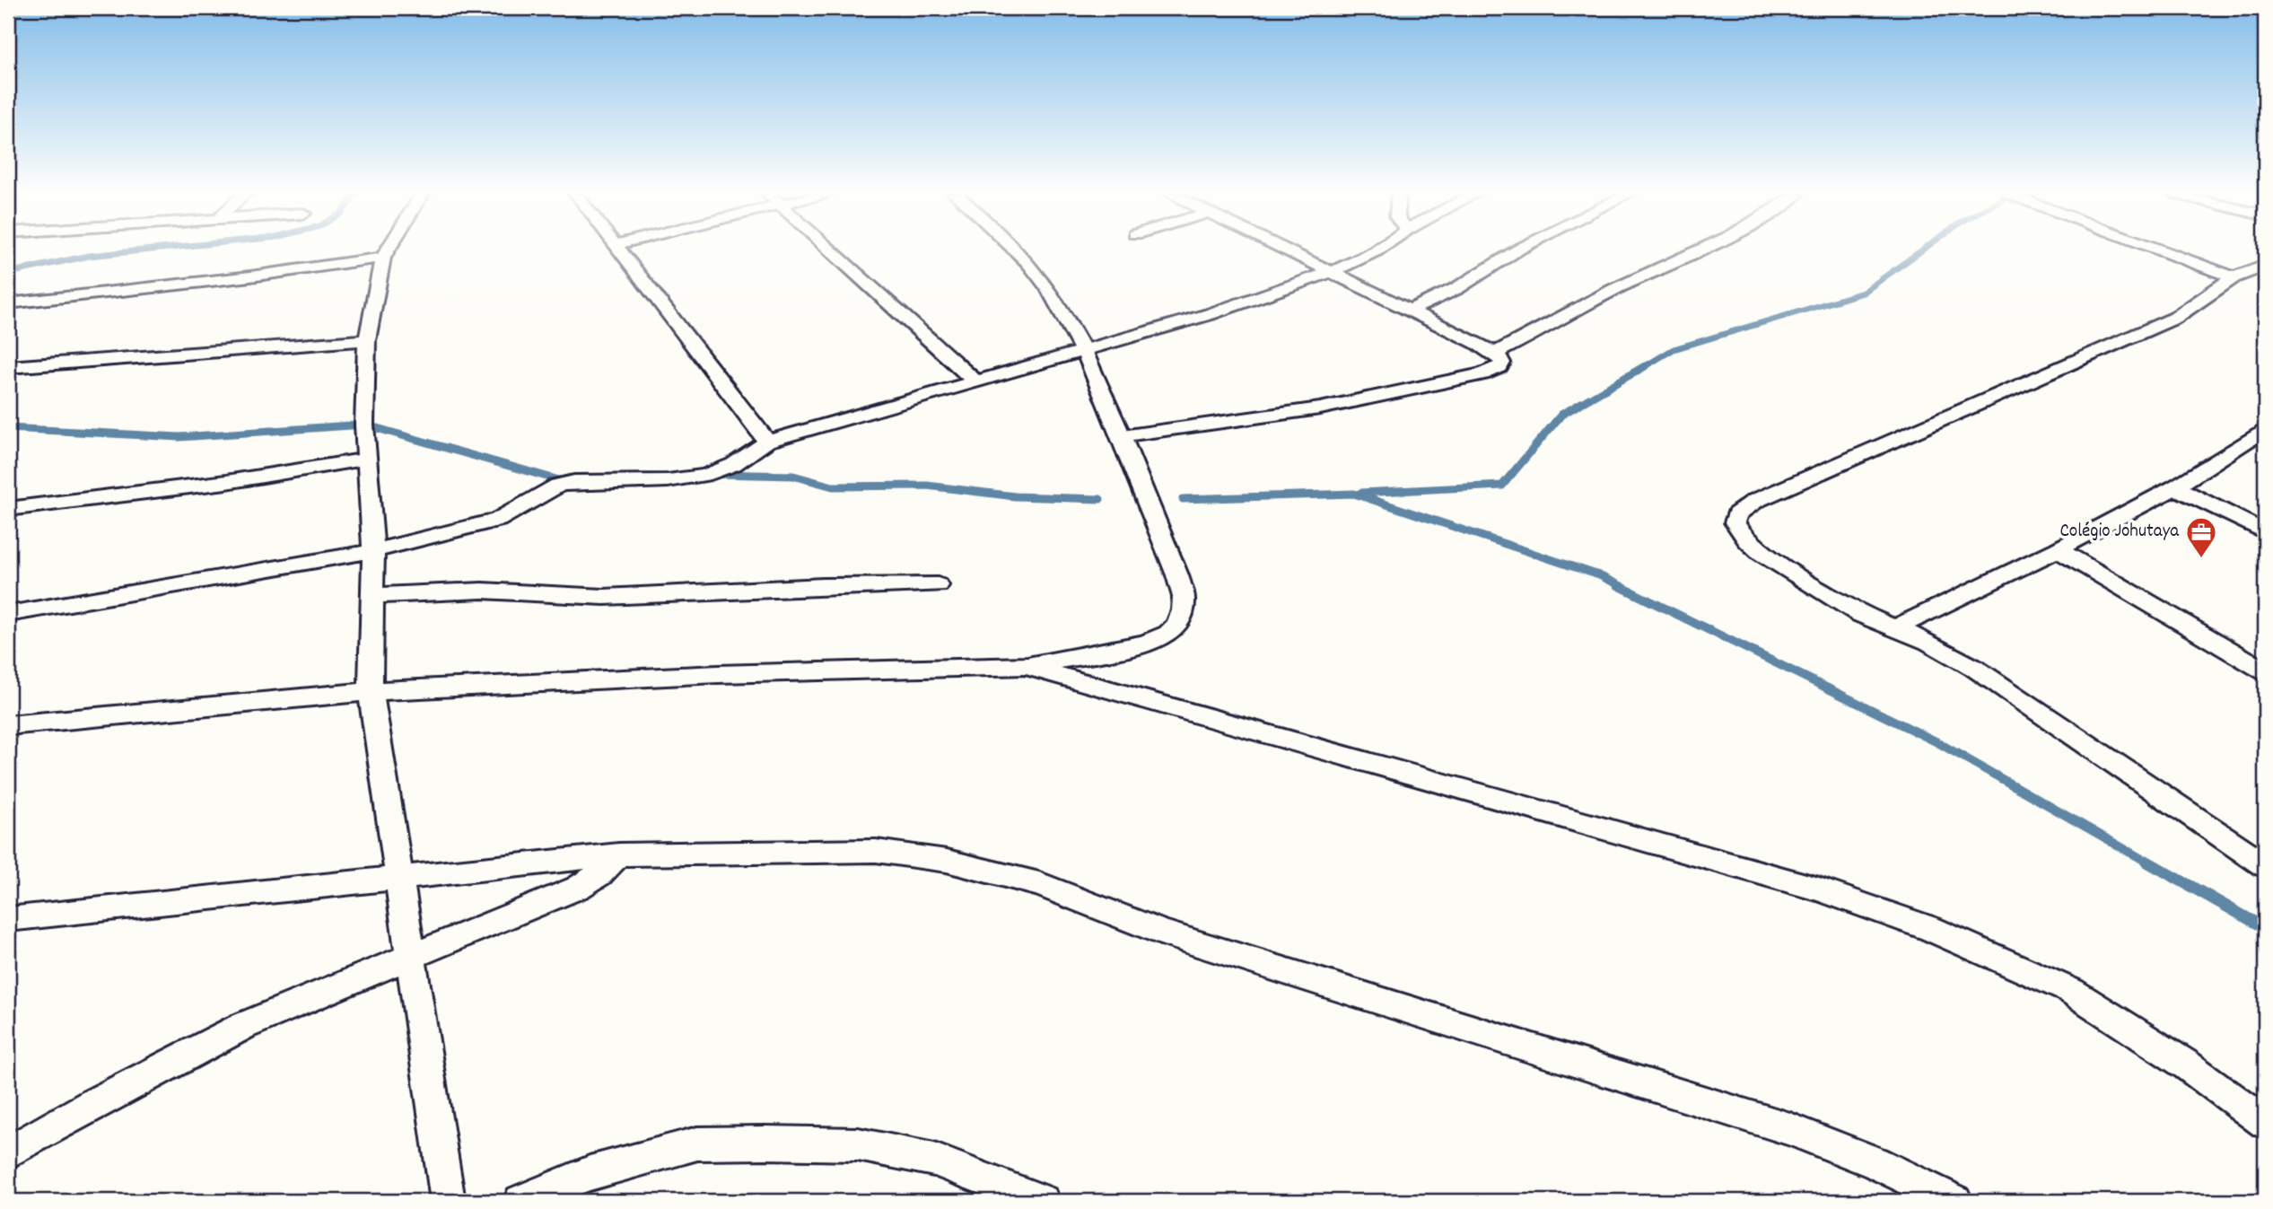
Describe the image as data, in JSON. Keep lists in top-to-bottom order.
{
  "places": {
    "office": ["Colégio Johutaya"]
  }
}
